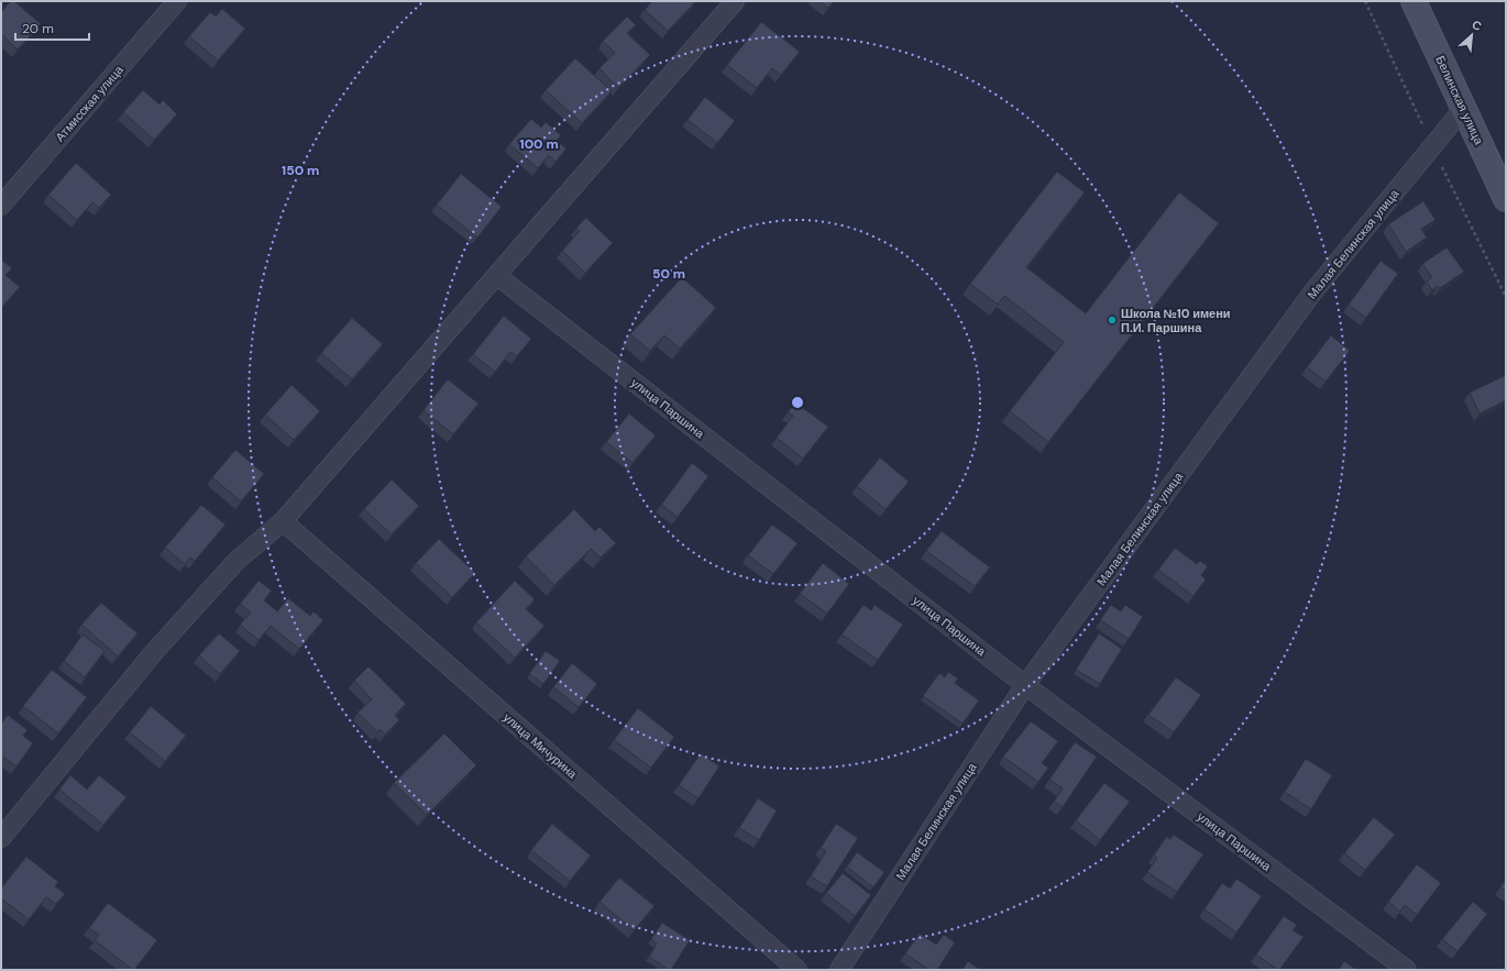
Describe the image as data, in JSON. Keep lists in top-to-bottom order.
{
  "streets": {
    "main road": ["Белинская улица"],
    "street": [
      "Атмисская улица",
      "Малая Белинская улица",
      "улица Паршина",
      "улица Мичурина"
    ]
  },
  "crossings": [
    ["Белинская улица", "Малая Белинская улица"],
    ["Малая Белинская улица", "улица Паршина"]
  ],
  "places": ["Школа №10 имени П.И. Паршина"],
  "scale_bar": "20 m",
  "north": "top right",
  "rings": ["100 m", "150 m", "50 m"]
}
